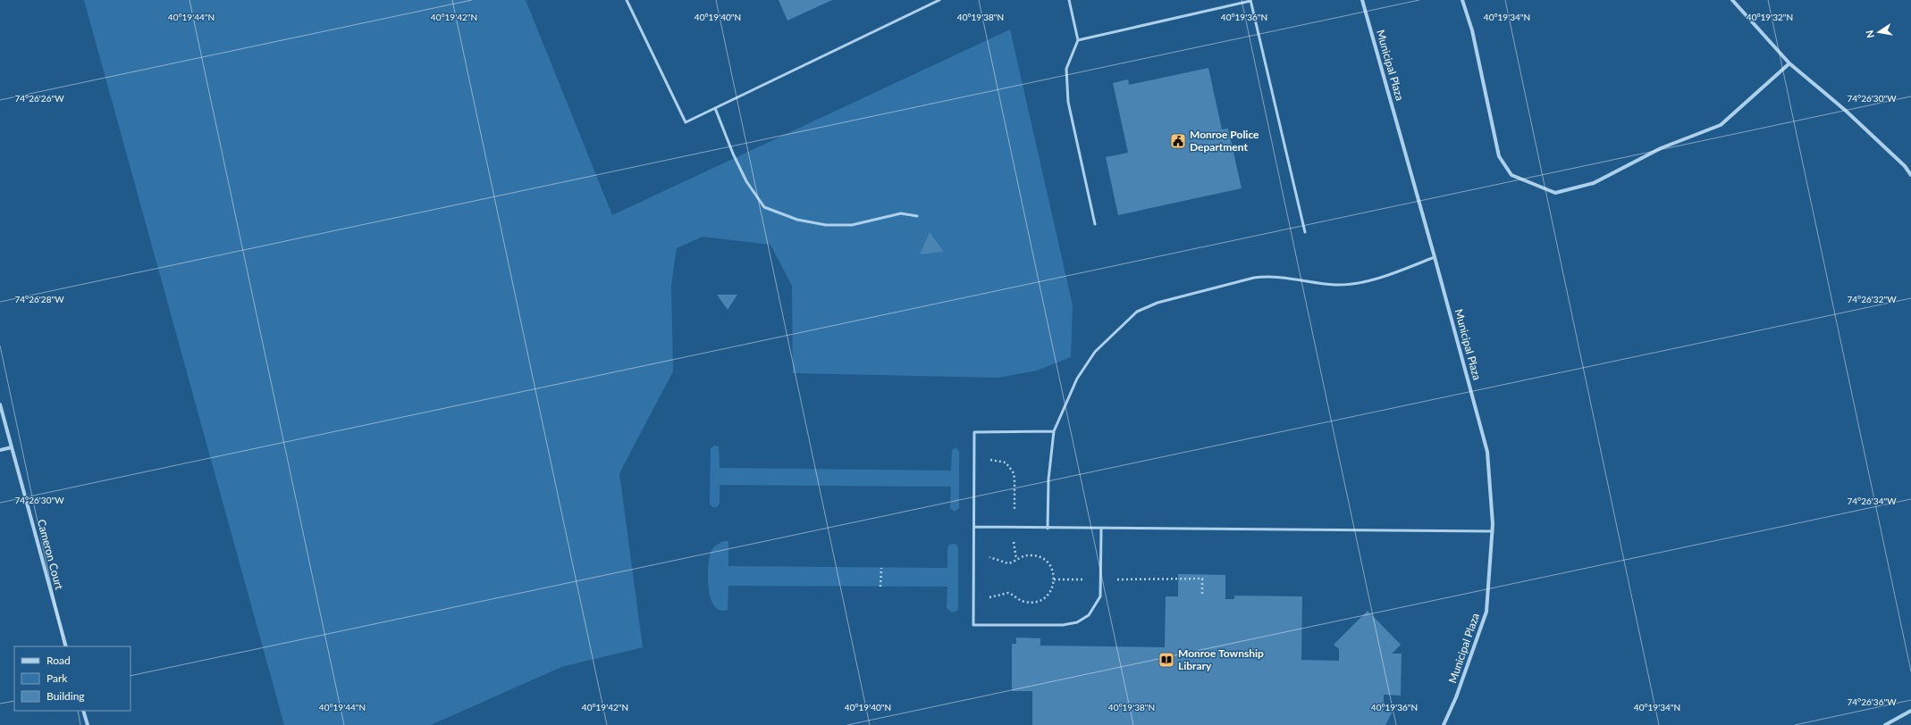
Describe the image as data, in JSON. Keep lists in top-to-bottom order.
{
  "streets": {
    "street": ["Municipal Plaza", "Cameron Court"]
  },
  "places": {
    "public building": ["Monroe Police Department"],
    "library": ["Monroe Township Library"]
  },
  "legend": ["Road", "Park", "Building"],
  "north": "left",
  "coordinates": [
    "40°19'44\"N",
    "40°19'42\"N",
    "40°19'40\"N",
    "40°19'38\"N",
    "40°19'36\"N",
    "40°19'34\"N",
    "40°19'32\"N",
    "74°26'26\"W",
    "74°26'30\"W",
    "74°26'28\"W",
    "74°26'32\"W",
    "74°26'34\"W",
    "74°26'36\"W"
  ]
}
